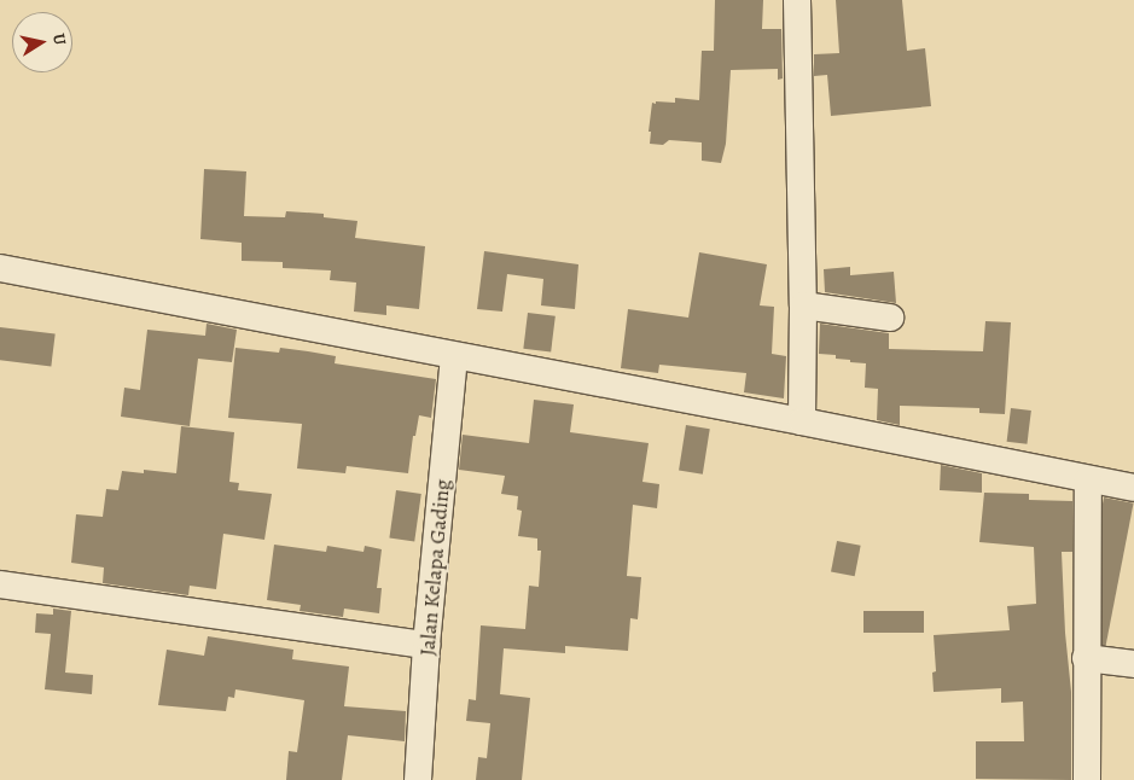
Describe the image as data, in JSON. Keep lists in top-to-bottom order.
{
  "streets": {
    "street": ["Jalan Kelapa Gading"]
  },
  "north": "right"
}
